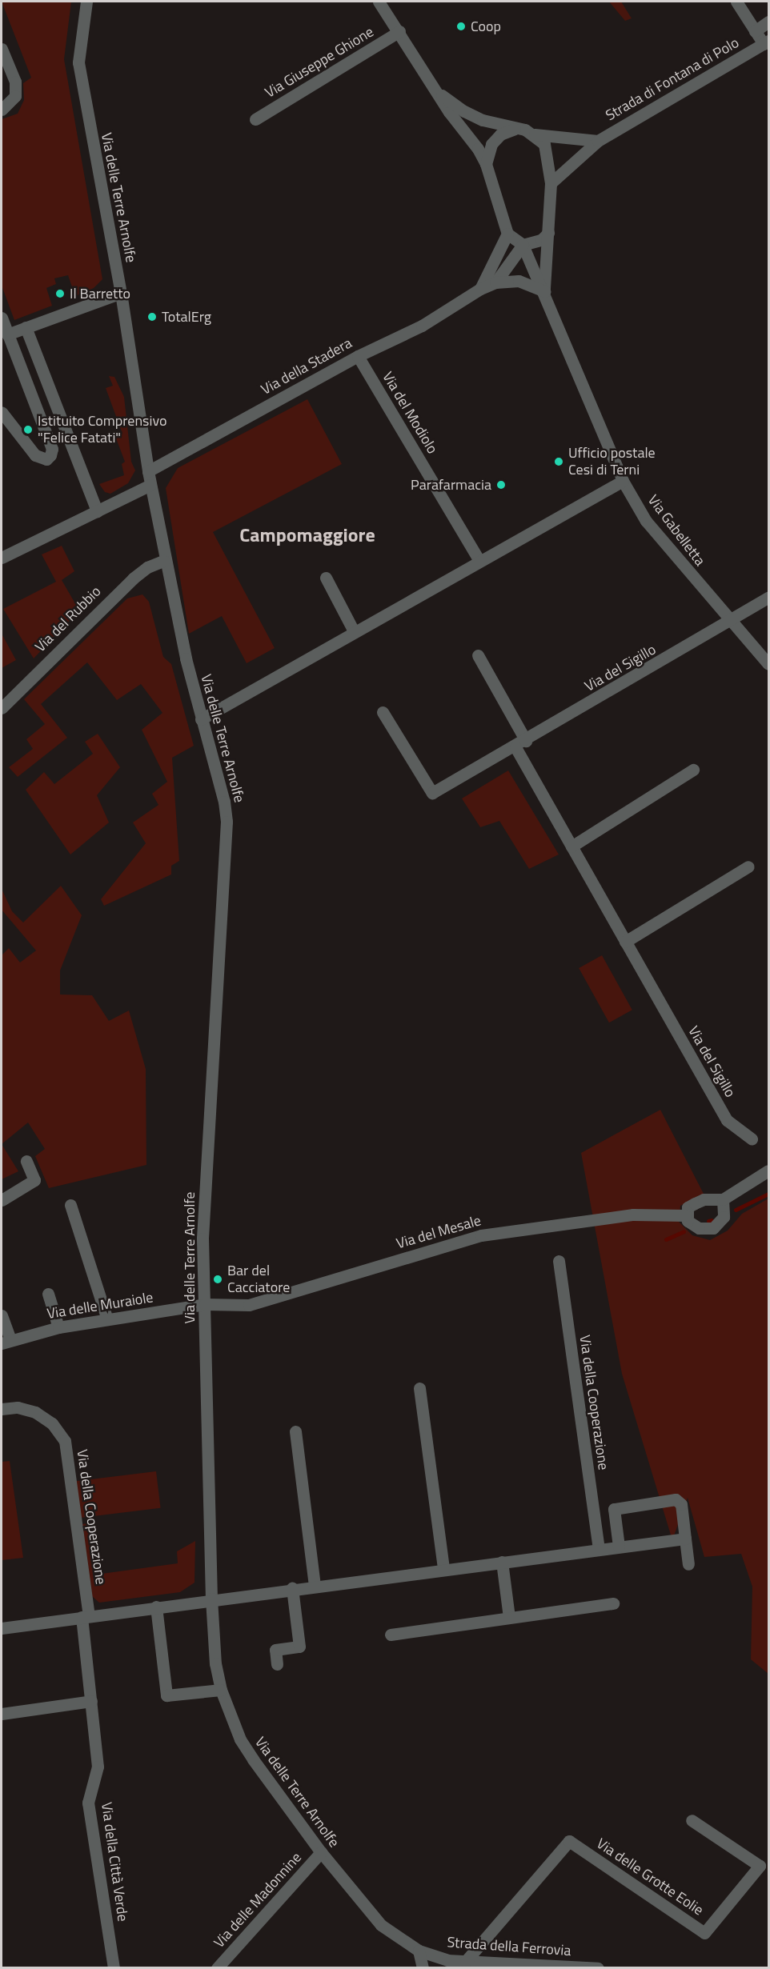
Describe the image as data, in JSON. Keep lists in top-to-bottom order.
{
  "streets": {
    "street": [
      "Via Giuseppe Ghione",
      "Strada di Fontana di Polo",
      "Via delle Terre Arnolfe",
      "Via della Stadera",
      "Via del Modiolo",
      "Via Gabelletta",
      "Via del Rubbio",
      "Via del Sigillo",
      "Via del Mesale",
      "Via delle Muraiole",
      "Via della Cooperazione",
      "Via della Città Verde",
      "Via delle Grotte Eolie",
      "Via delle Madonnine",
      "Strada della Ferrovia"
    ]
  },
  "crossings": [
    ["Strada di Fontana di Polo", "Via Gabelletta"],
    ["Via delle Terre Arnolfe", "Via della Stadera"],
    ["Via delle Terre Arnolfe", "Via del Rubbio"],
    ["Via delle Terre Arnolfe", "Via del Mesale"],
    ["Via delle Terre Arnolfe", "Via delle Muraiole"],
    ["Via delle Terre Arnolfe", "Via delle Madonnine"],
    ["Via delle Terre Arnolfe", "Strada della Ferrovia"],
    ["Via della Stadera", "Via del Modiolo"],
    ["Via della Stadera", "Via Gabelletta"],
    ["Via Gabelletta", "Via del Sigillo"],
    ["Via del Mesale", "Via delle Muraiole"],
    ["Via della Cooperazione", "Via della Città Verde"],
    ["Via delle Grotte Eolie", "Strada della Ferrovia"]
  ],
  "districts": ["Campomaggiore"],
  "places": [
    "Coop",
    "Il Barretto",
    "TotalErg",
    "Istituito Comprensivo \"Felice Fatati\"",
    "Ufficio postale Cesi di Terni",
    "Parafarmacia",
    "Bar del Cacciatore"
  ]
}
